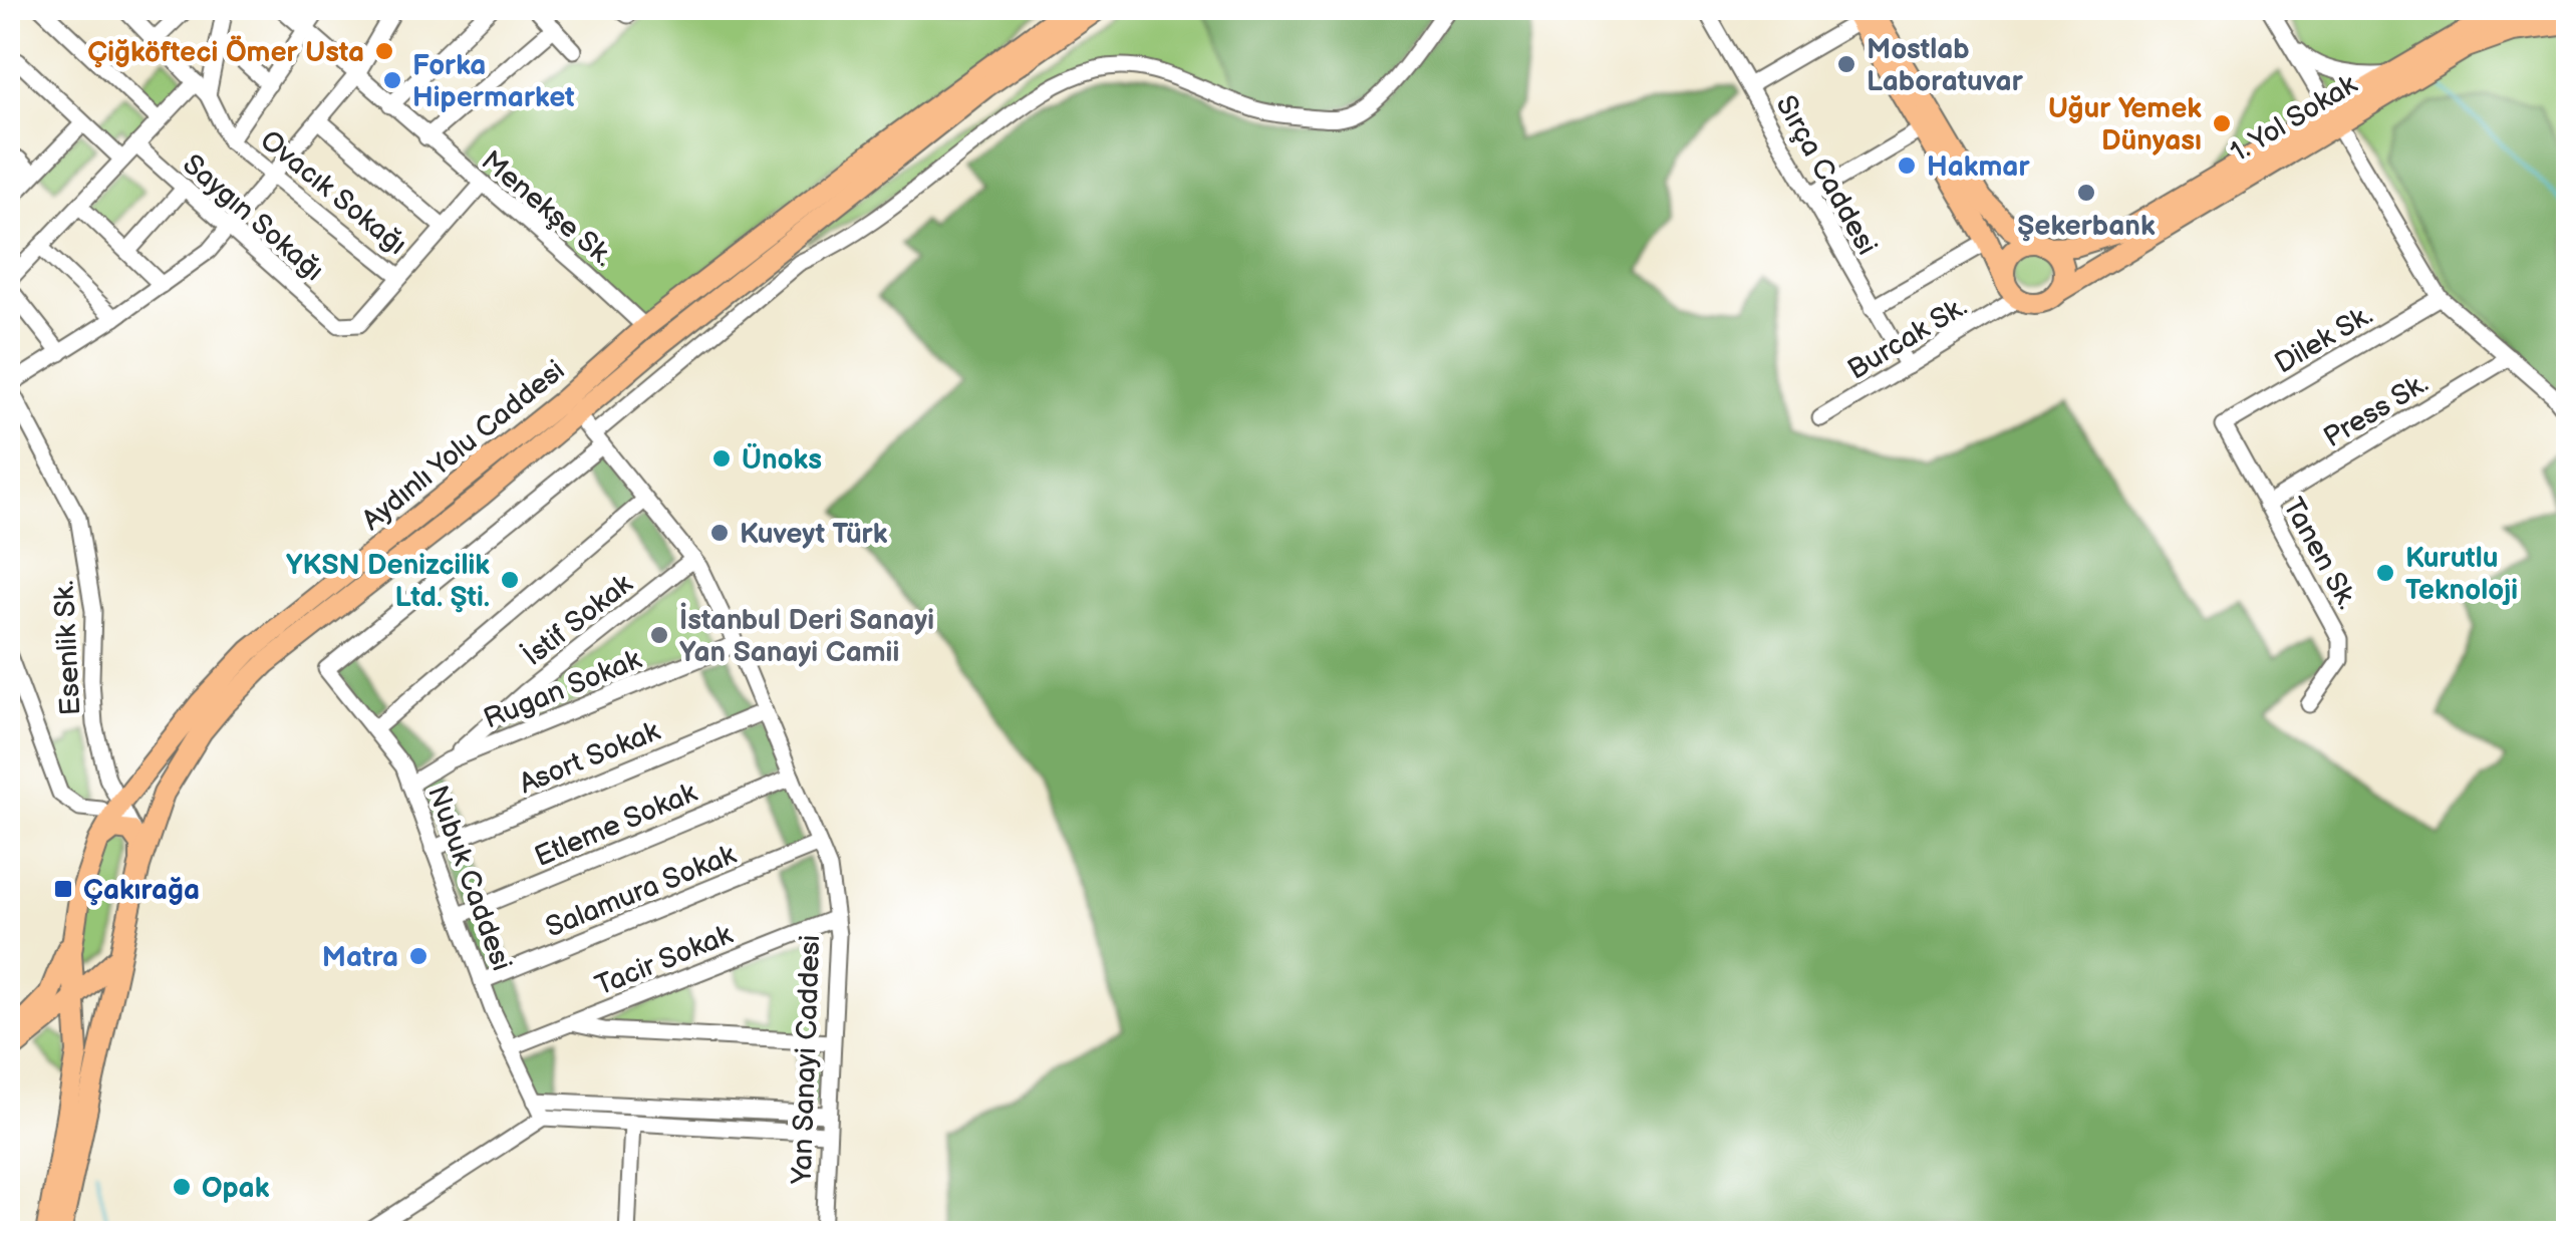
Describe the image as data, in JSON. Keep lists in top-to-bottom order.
{
  "streets": {
    "main road": ["1. Yol Sokak", "Aydınlı Yolu Caddesi"],
    "street": [
      "Sırça Caddesi",
      "Ovacık Sokağı",
      "Menekşe Sk.",
      "Saygın Sokağı",
      "Burcak Sk.",
      "Dilek Sk.",
      "Press Sk.",
      "Tanen Sk.",
      "İstif Sokak",
      "Esenlik Sk.",
      "Rugan Sokak",
      "Asort Sokak",
      "Etleme Sokak",
      "Nubuk Caddesi",
      "Salamura Sokak",
      "Tacir Sokak",
      "Yan Sanayi Caddesi"
    ]
  },
  "crossings": [
    ["1. Yol Sokak", "Burcak Sk."],
    ["Sırça Caddesi", "Burcak Sk."],
    ["Ovacık Sokağı", "Saygın Sokağı"],
    ["Menekşe Sk.", "Aydınlı Yolu Caddesi"],
    ["Dilek Sk.", "Tanen Sk."],
    ["Press Sk.", "Tanen Sk."],
    ["Aydınlı Yolu Caddesi", "Esenlik Sk."],
    ["Aydınlı Yolu Caddesi", "Yan Sanayi Caddesi"],
    ["İstif Sokak", "Rugan Sokak"],
    ["İstif Sokak", "Yan Sanayi Caddesi"],
    ["Rugan Sokak", "Nubuk Caddesi"],
    ["Rugan Sokak", "Yan Sanayi Caddesi"],
    ["Asort Sokak", "Nubuk Caddesi"],
    ["Asort Sokak", "Yan Sanayi Caddesi"],
    ["Etleme Sokak", "Nubuk Caddesi"],
    ["Etleme Sokak", "Yan Sanayi Caddesi"],
    ["Nubuk Caddesi", "Salamura Sokak"],
    ["Nubuk Caddesi", "Tacir Sokak"],
    ["Nubuk Caddesi", "Yan Sanayi Caddesi"],
    ["Salamura Sokak", "Yan Sanayi Caddesi"],
    ["Tacir Sokak", "Yan Sanayi Caddesi"]
  ],
  "places": {
    "other": [
      "Çiğköfteci Ömer Usta",
      "Mostlab Laboratuvar",
      "Forka Hipermarket",
      "Uğur Yemek Dünyası",
      "Hakmar",
      "Şekerbank",
      "Ünoks",
      "Kuveyt Türk",
      "Kurutlu Teknoloji",
      "YKSN Denizcilik Ltd. Şti.",
      "İstanbul Deri Sanayi Yan Sanayi Camii",
      "Matra",
      "Opak"
    ],
    "transit": ["Çakırağa"]
  }
}
